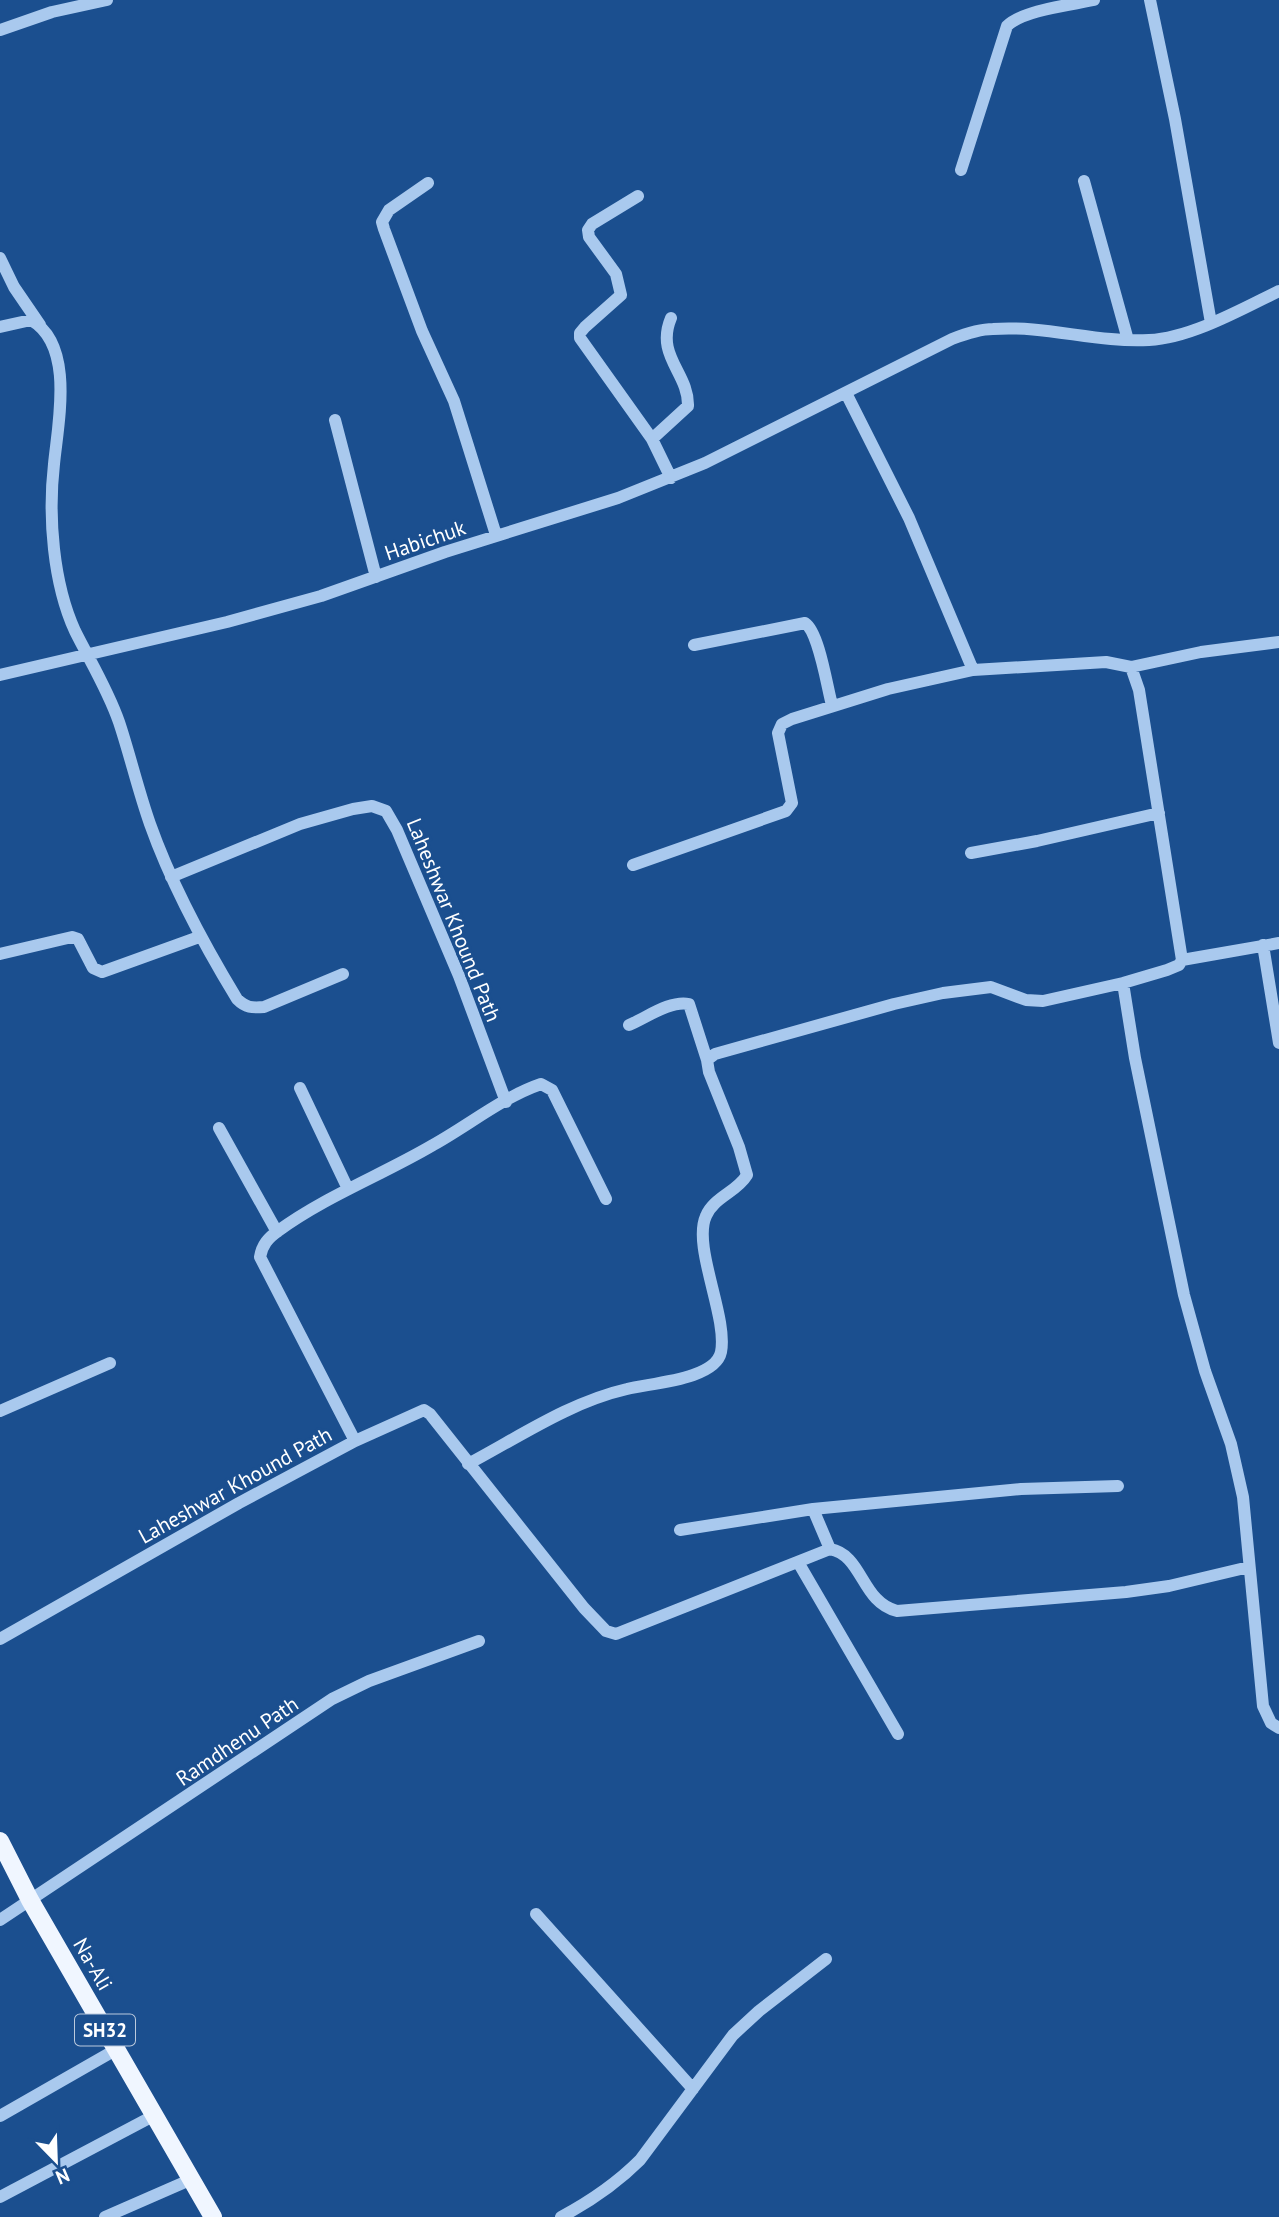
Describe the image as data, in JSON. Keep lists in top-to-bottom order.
{
  "streets": {
    "main road": ["Na-Ali", "SH32"],
    "street": ["Habichuk", "Laheshwar Khound Path", "Ramdhenu Path"]
  },
  "crossings": [
    ["Ramdhenu Path", "Na-Ali"]
  ],
  "north": "bottom right"
}
